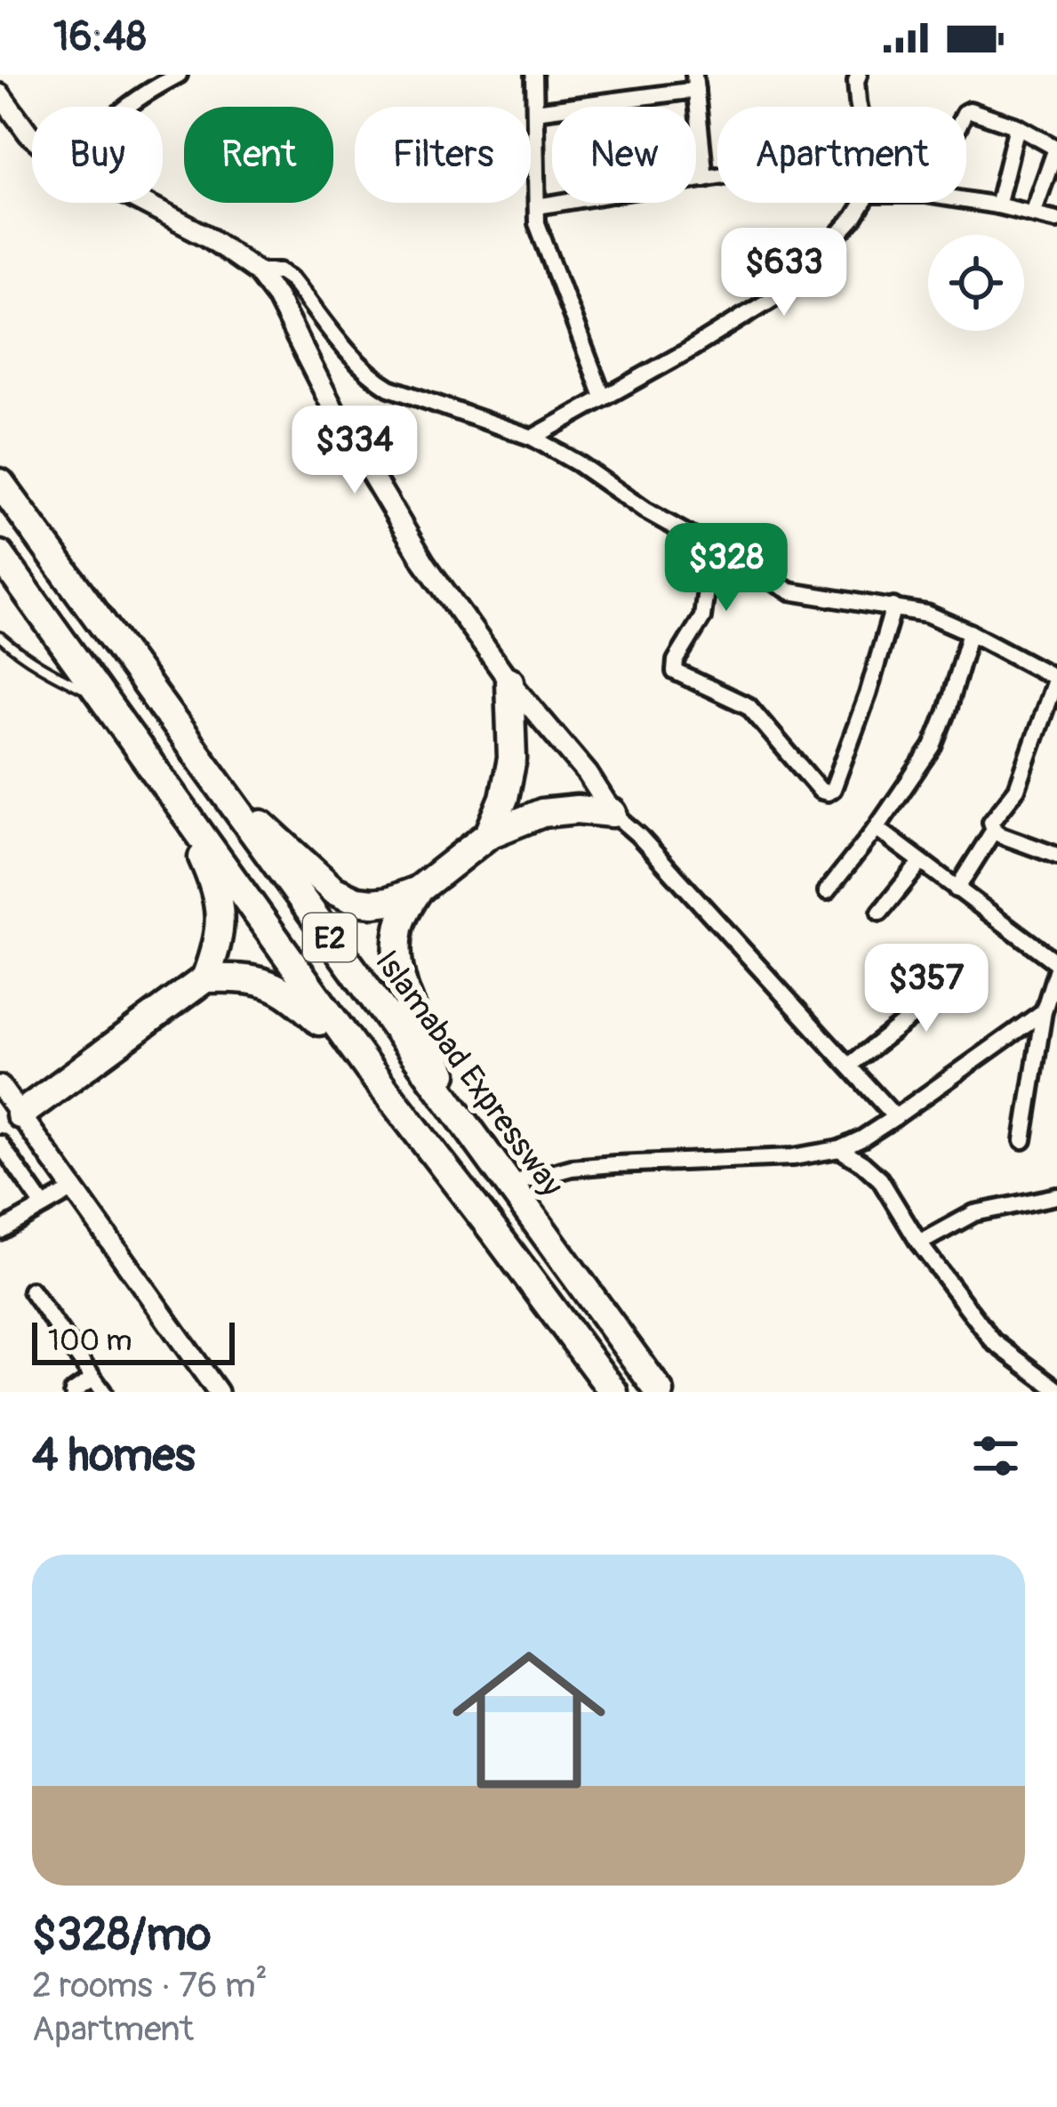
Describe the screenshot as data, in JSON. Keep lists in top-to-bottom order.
{
  "streets": {
    "highway": ["E2", "Islamabad Expressway"]
  },
  "scale_bar": "100 m",
  "page": {
    "status": "16:48",
    "chip": [
      "Buy",
      "Rent",
      "Filters",
      "New",
      "Apartment"
    ],
    "price": [
      "$633",
      "$334",
      "$328",
      "$357"
    ],
    "scale": "100 m",
    "heading": "4 homes",
    "list": [
      {
        "name": "$328/mo",
        "note": "2 rooms · 76 m² · Apartment"
      }
    ]
  }
}
